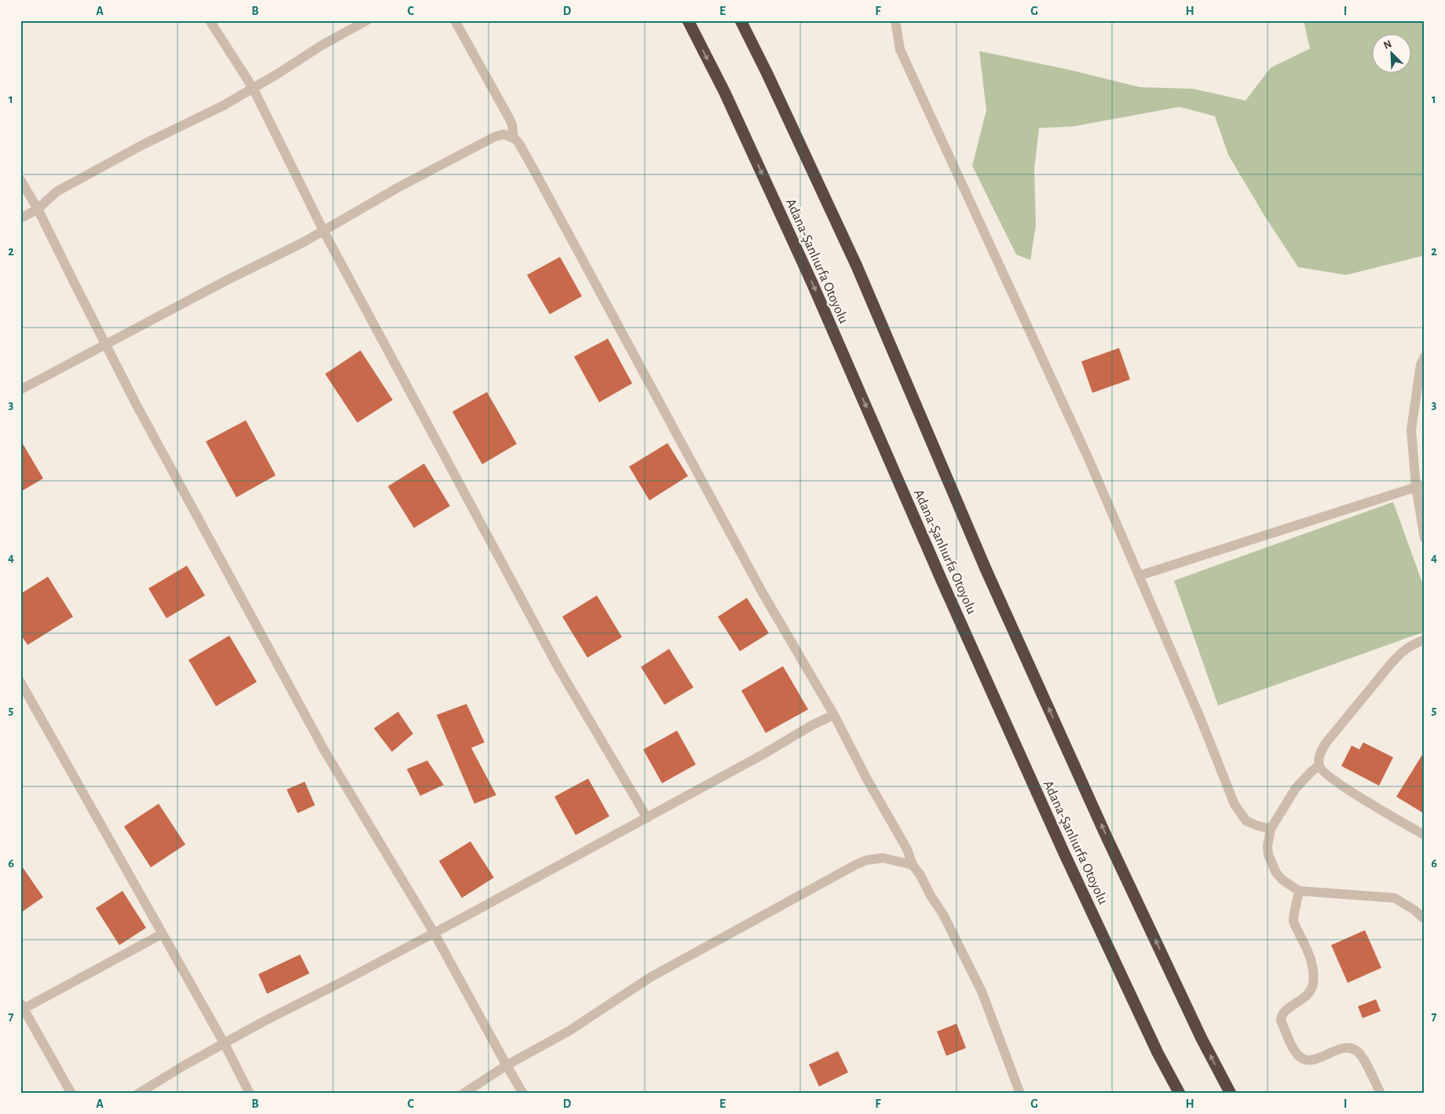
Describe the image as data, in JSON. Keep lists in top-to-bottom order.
{
  "streets": {
    "highway": ["Adana-Şanlıurfa Otoyolu"]
  },
  "north": "top left",
  "grid": {
    "columns": [
      "A",
      "B",
      "C",
      "D",
      "E",
      "F",
      "G",
      "H",
      "I"
    ],
    "rows": [
      "1",
      "2",
      "3",
      "4",
      "5",
      "6",
      "7"
    ]
  }
}
